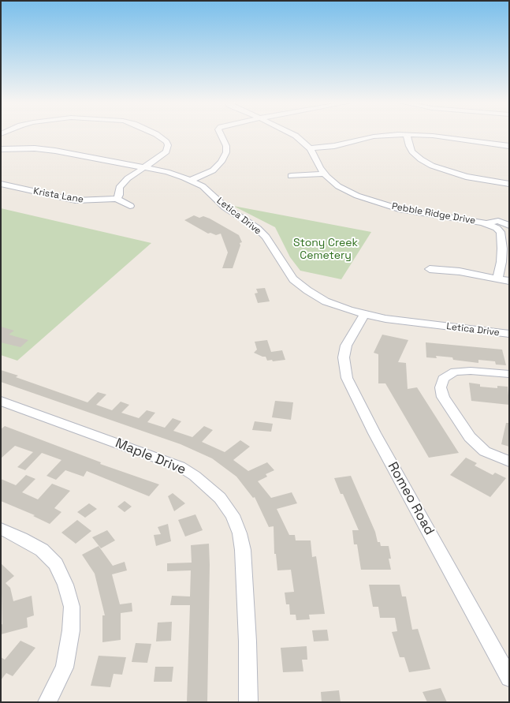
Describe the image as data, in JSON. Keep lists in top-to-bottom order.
{
  "streets": {
    "street": [
      "Krista Lane",
      "Pebble Ridge Drive",
      "Letica Drive",
      "Maple Drive",
      "Romeo Road"
    ]
  },
  "crossings": [
    ["Letica Drive", "Romeo Road"]
  ],
  "parks": ["Stony Creek Cemetery"]
}
